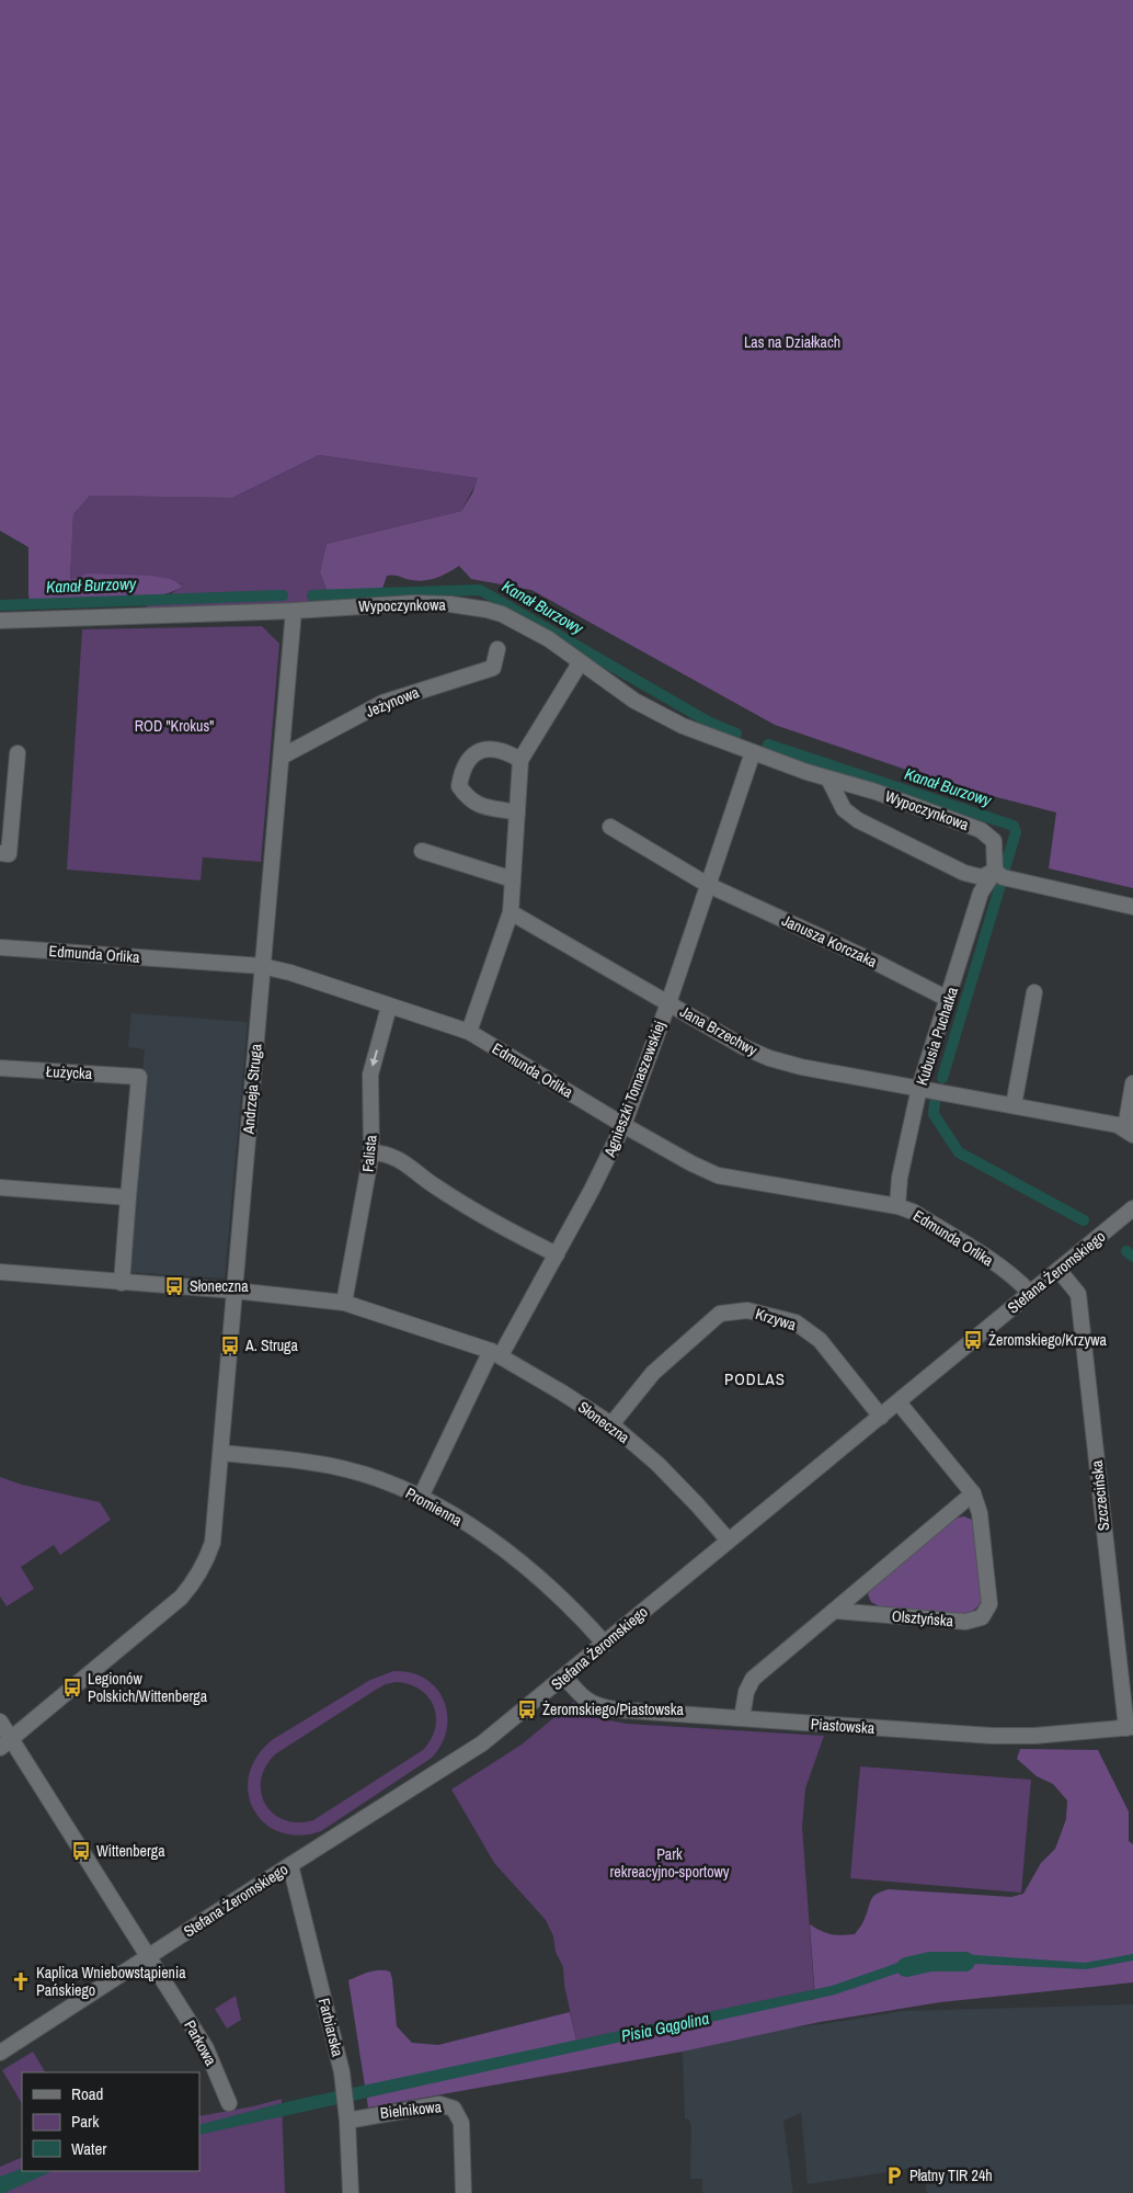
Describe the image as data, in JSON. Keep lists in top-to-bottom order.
{
  "streets": {
    "street": [
      "Wypoczynkowa",
      "Jeżynowa",
      "Janusza Korczaka",
      "Edmunda Orlika",
      "Jana Brzechwy",
      "Kubusia Puchatka",
      "Łużycka",
      "Andrzeja Struga",
      "Agnieszki Tomaszewskiej",
      "Falista",
      "Stefana Żeromskiego",
      "Krzywa",
      "Słoneczna",
      "Szczecińska",
      "Promienna",
      "Olsztyńska",
      "Piastowska",
      "Farbiarska",
      "Parkowa",
      "Bielnikowa"
    ]
  },
  "crossings": [
    ["Wypoczynkowa", "Kubusia Puchatka"],
    ["Wypoczynkowa", "Andrzeja Struga"],
    ["Wypoczynkowa", "Agnieszki Tomaszewskiej"],
    ["Jeżynowa", "Andrzeja Struga"],
    ["Janusza Korczaka", "Kubusia Puchatka"],
    ["Janusza Korczaka", "Agnieszki Tomaszewskiej"],
    ["Edmunda Orlika", "Kubusia Puchatka"],
    ["Edmunda Orlika", "Andrzeja Struga"],
    ["Edmunda Orlika", "Agnieszki Tomaszewskiej"],
    ["Edmunda Orlika", "Falista"],
    ["Edmunda Orlika", "Stefana Żeromskiego"],
    ["Jana Brzechwy", "Kubusia Puchatka"],
    ["Jana Brzechwy", "Agnieszki Tomaszewskiej"],
    ["Andrzeja Struga", "Słoneczna"],
    ["Andrzeja Struga", "Promienna"],
    ["Andrzeja Struga", "Parkowa"],
    ["Agnieszki Tomaszewskiej", "Słoneczna"],
    ["Agnieszki Tomaszewskiej", "Promienna"],
    ["Falista", "Słoneczna"],
    ["Stefana Żeromskiego", "Krzywa"],
    ["Stefana Żeromskiego", "Słoneczna"],
    ["Stefana Żeromskiego", "Szczecińska"],
    ["Stefana Żeromskiego", "Promienna"],
    ["Stefana Żeromskiego", "Olsztyńska"],
    ["Stefana Żeromskiego", "Piastowska"],
    ["Stefana Żeromskiego", "Farbiarska"],
    ["Stefana Żeromskiego", "Parkowa"],
    ["Krzywa", "Słoneczna"],
    ["Szczecińska", "Piastowska"],
    ["Farbiarska", "Bielnikowa"]
  ],
  "one_way": ["Falista"],
  "districts": ["PODLAS"],
  "water": ["Kanał Burzowy", "Pisia Gągolina"],
  "parks": ["Las na Działkach", "ROD \"Krokus\"", "Park rekreacyjno-sportowy"],
  "places": {
    "bus stop": [
      "Słoneczna",
      "Żeromskiego/Krzywa",
      "A. Struga",
      "Legionów Polskich/Wittenberga",
      "Żeromskiego/Piastowska",
      "Wittenberga"
    ],
    "church": ["Kaplica Wniebowstąpienia Pańskiego"],
    "parking": ["Płatny TIR 24h"]
  },
  "legend": ["Road", "Park", "Water"]
}
